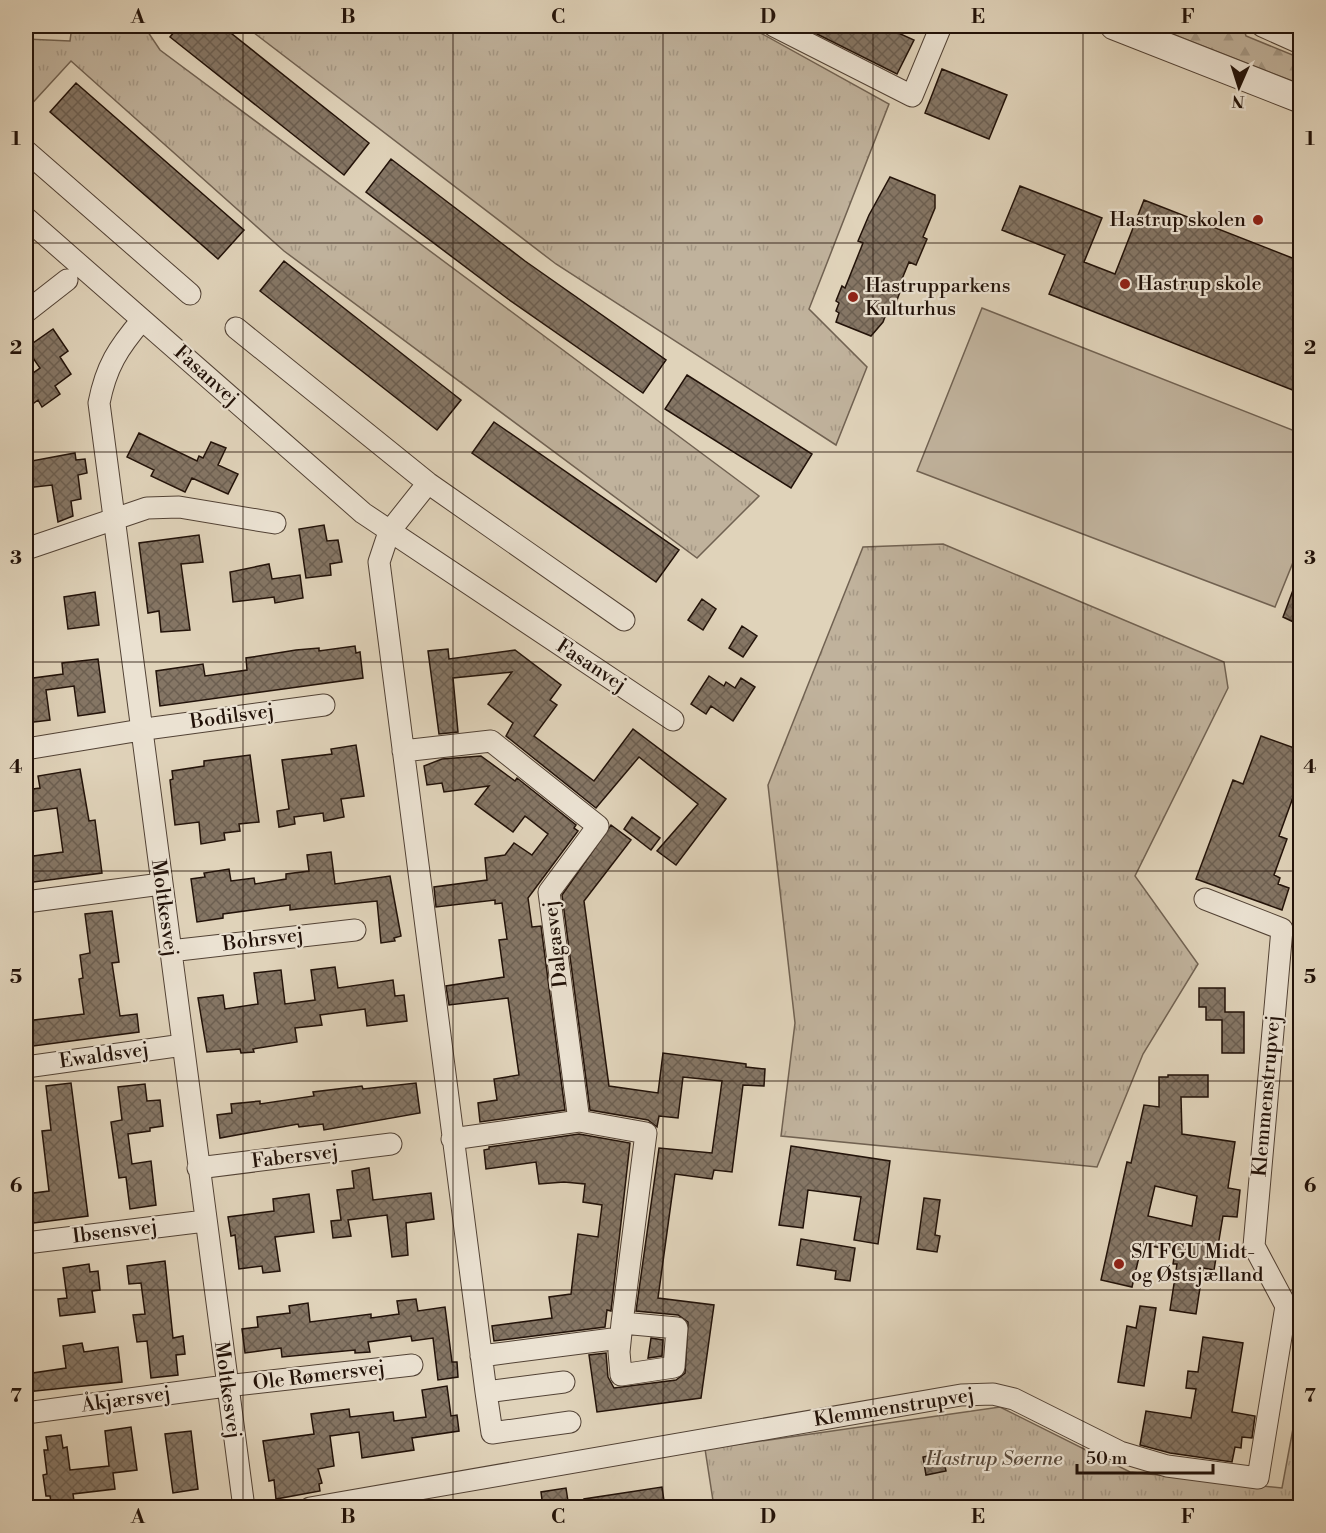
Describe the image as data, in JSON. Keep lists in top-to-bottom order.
{
  "streets": {
    "street": [
      "Fasanvej",
      "Bodilsvej",
      "Moltkesvej",
      "Bohrsvej",
      "Dalgasvej",
      "Ewaldsvej",
      "Klemmenstrupvej",
      "Fabersvej",
      "Ibsensvej",
      "Ole Rømersvej",
      "Åkjærsvej"
    ]
  },
  "crossings": [
    ["Fasanvej", "Moltkesvej"],
    ["Bodilsvej", "Moltkesvej"],
    ["Moltkesvej", "Bohrsvej"],
    ["Moltkesvej", "Ewaldsvej"],
    ["Moltkesvej", "Fabersvej"],
    ["Moltkesvej", "Ibsensvej"],
    ["Moltkesvej", "Ole Rømersvej"],
    ["Moltkesvej", "Åkjærsvej"],
    ["Ole Rømersvej", "Åkjærsvej"]
  ],
  "parks": ["Hastrup Søerne"],
  "places": [
    "Hastrup skolen",
    "Hastrup skole",
    "Hastrupparkens Kulturhus",
    "S/I FGU Midt- og Østsjælland"
  ],
  "scale_bar": "50 m",
  "north": "bottom",
  "grid": {
    "columns": [
      "A",
      "B",
      "C",
      "D",
      "E",
      "F"
    ],
    "rows": [
      "1",
      "2",
      "3",
      "4",
      "5",
      "6",
      "7"
    ]
  }
}
